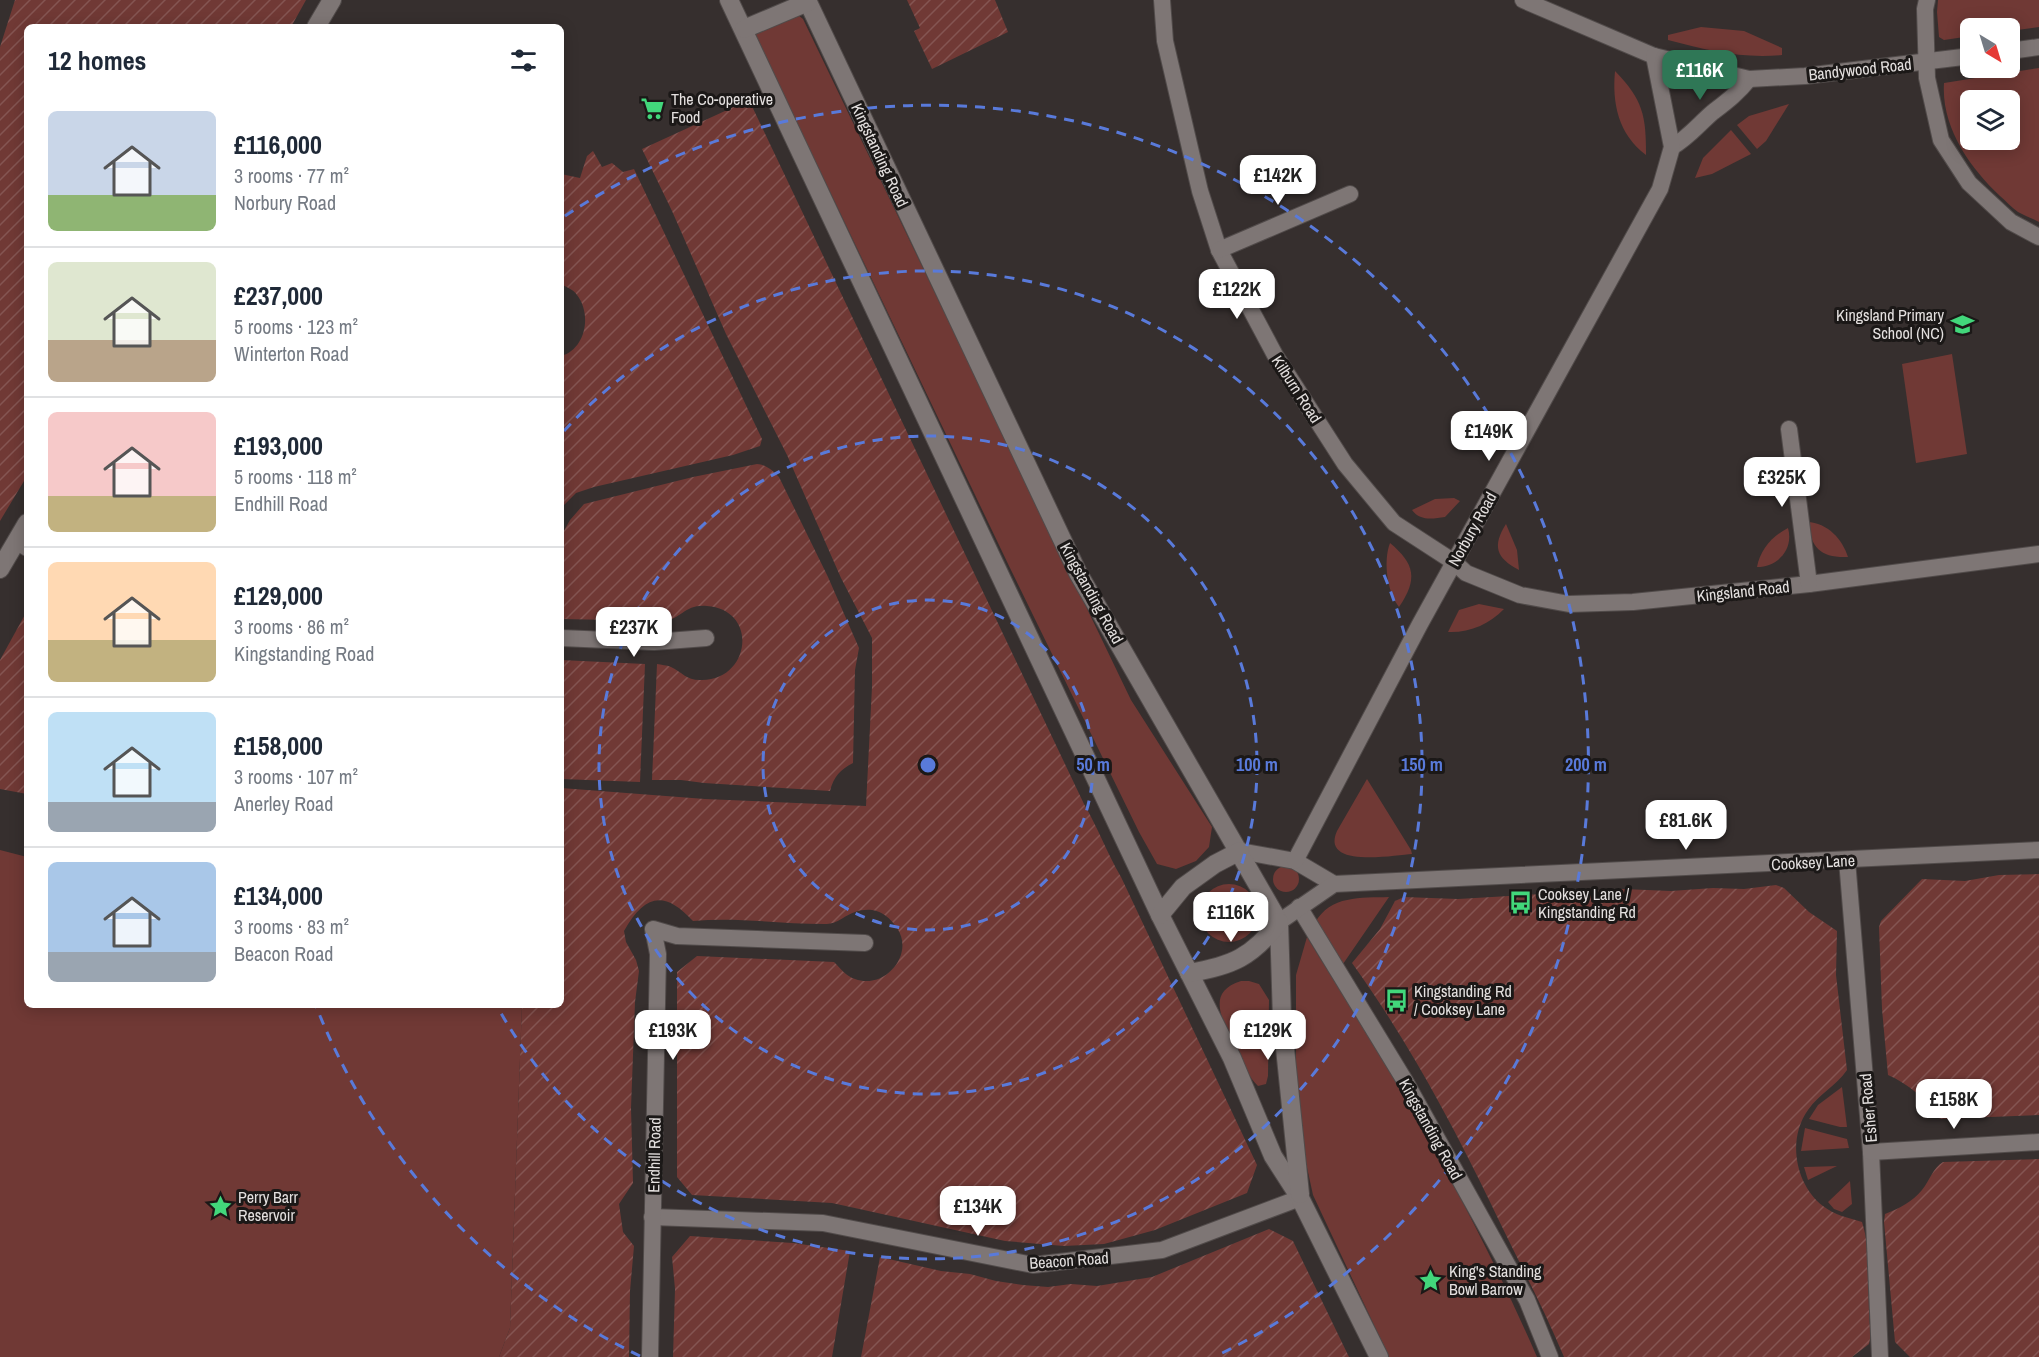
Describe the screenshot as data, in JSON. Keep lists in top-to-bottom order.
{
  "streets": {
    "main road": ["Kingstanding Road"],
    "street": [
      "Bandywood Road",
      "Kilburn Road",
      "Norbury Road",
      "Kingsland Road",
      "Cooksey Lane",
      "Esher Road",
      "Endhill Road",
      "Beacon Road"
    ]
  },
  "crossings": [
    ["Bandywood Road", "Norbury Road"],
    ["Kingstanding Road", "Cooksey Lane"],
    ["Kingstanding Road", "Beacon Road"],
    ["Kilburn Road", "Norbury Road"],
    ["Kilburn Road", "Kingsland Road"],
    ["Norbury Road", "Kingsland Road"],
    ["Cooksey Lane", "Esher Road"],
    ["Endhill Road", "Beacon Road"]
  ],
  "places": {
    "supermarket": ["The Co-operative Food"],
    "school or university": ["Kingsland Primary School (NC)"],
    "bus stop": ["Cooksey Lane / Kingstanding Rd", "Kingstanding Rd / Cooksey Lane"],
    "place": ["Perry Barr Reservoir", "King's Standing Bowl Barrow"]
  },
  "north": "bottom right",
  "page": {
    "heading": "12 homes",
    "price": [
      "£116K",
      "£142K",
      "£122K",
      "£149K",
      "£325K",
      "£237K",
      "£81.6K",
      "£116K",
      "£193K",
      "£129K",
      "£158K",
      "£134K"
    ],
    "list": [
      {
        "name": "£116,000",
        "note": "3 rooms · 77 m² · Norbury Road"
      },
      {
        "name": "£237,000",
        "note": "5 rooms · 123 m² · Winterton Road"
      },
      {
        "name": "£193,000",
        "note": "5 rooms · 118 m² · Endhill Road"
      },
      {
        "name": "£129,000",
        "note": "3 rooms · 86 m² · Kingstanding Road"
      },
      {
        "name": "£158,000",
        "note": "3 rooms · 107 m² · Anerley Road"
      },
      {
        "name": "£134,000",
        "note": "3 rooms · 83 m² · Beacon Road"
      }
    ]
  },
  "rings": [
    "50 m",
    "100 m",
    "150 m",
    "200 m"
  ]
}
